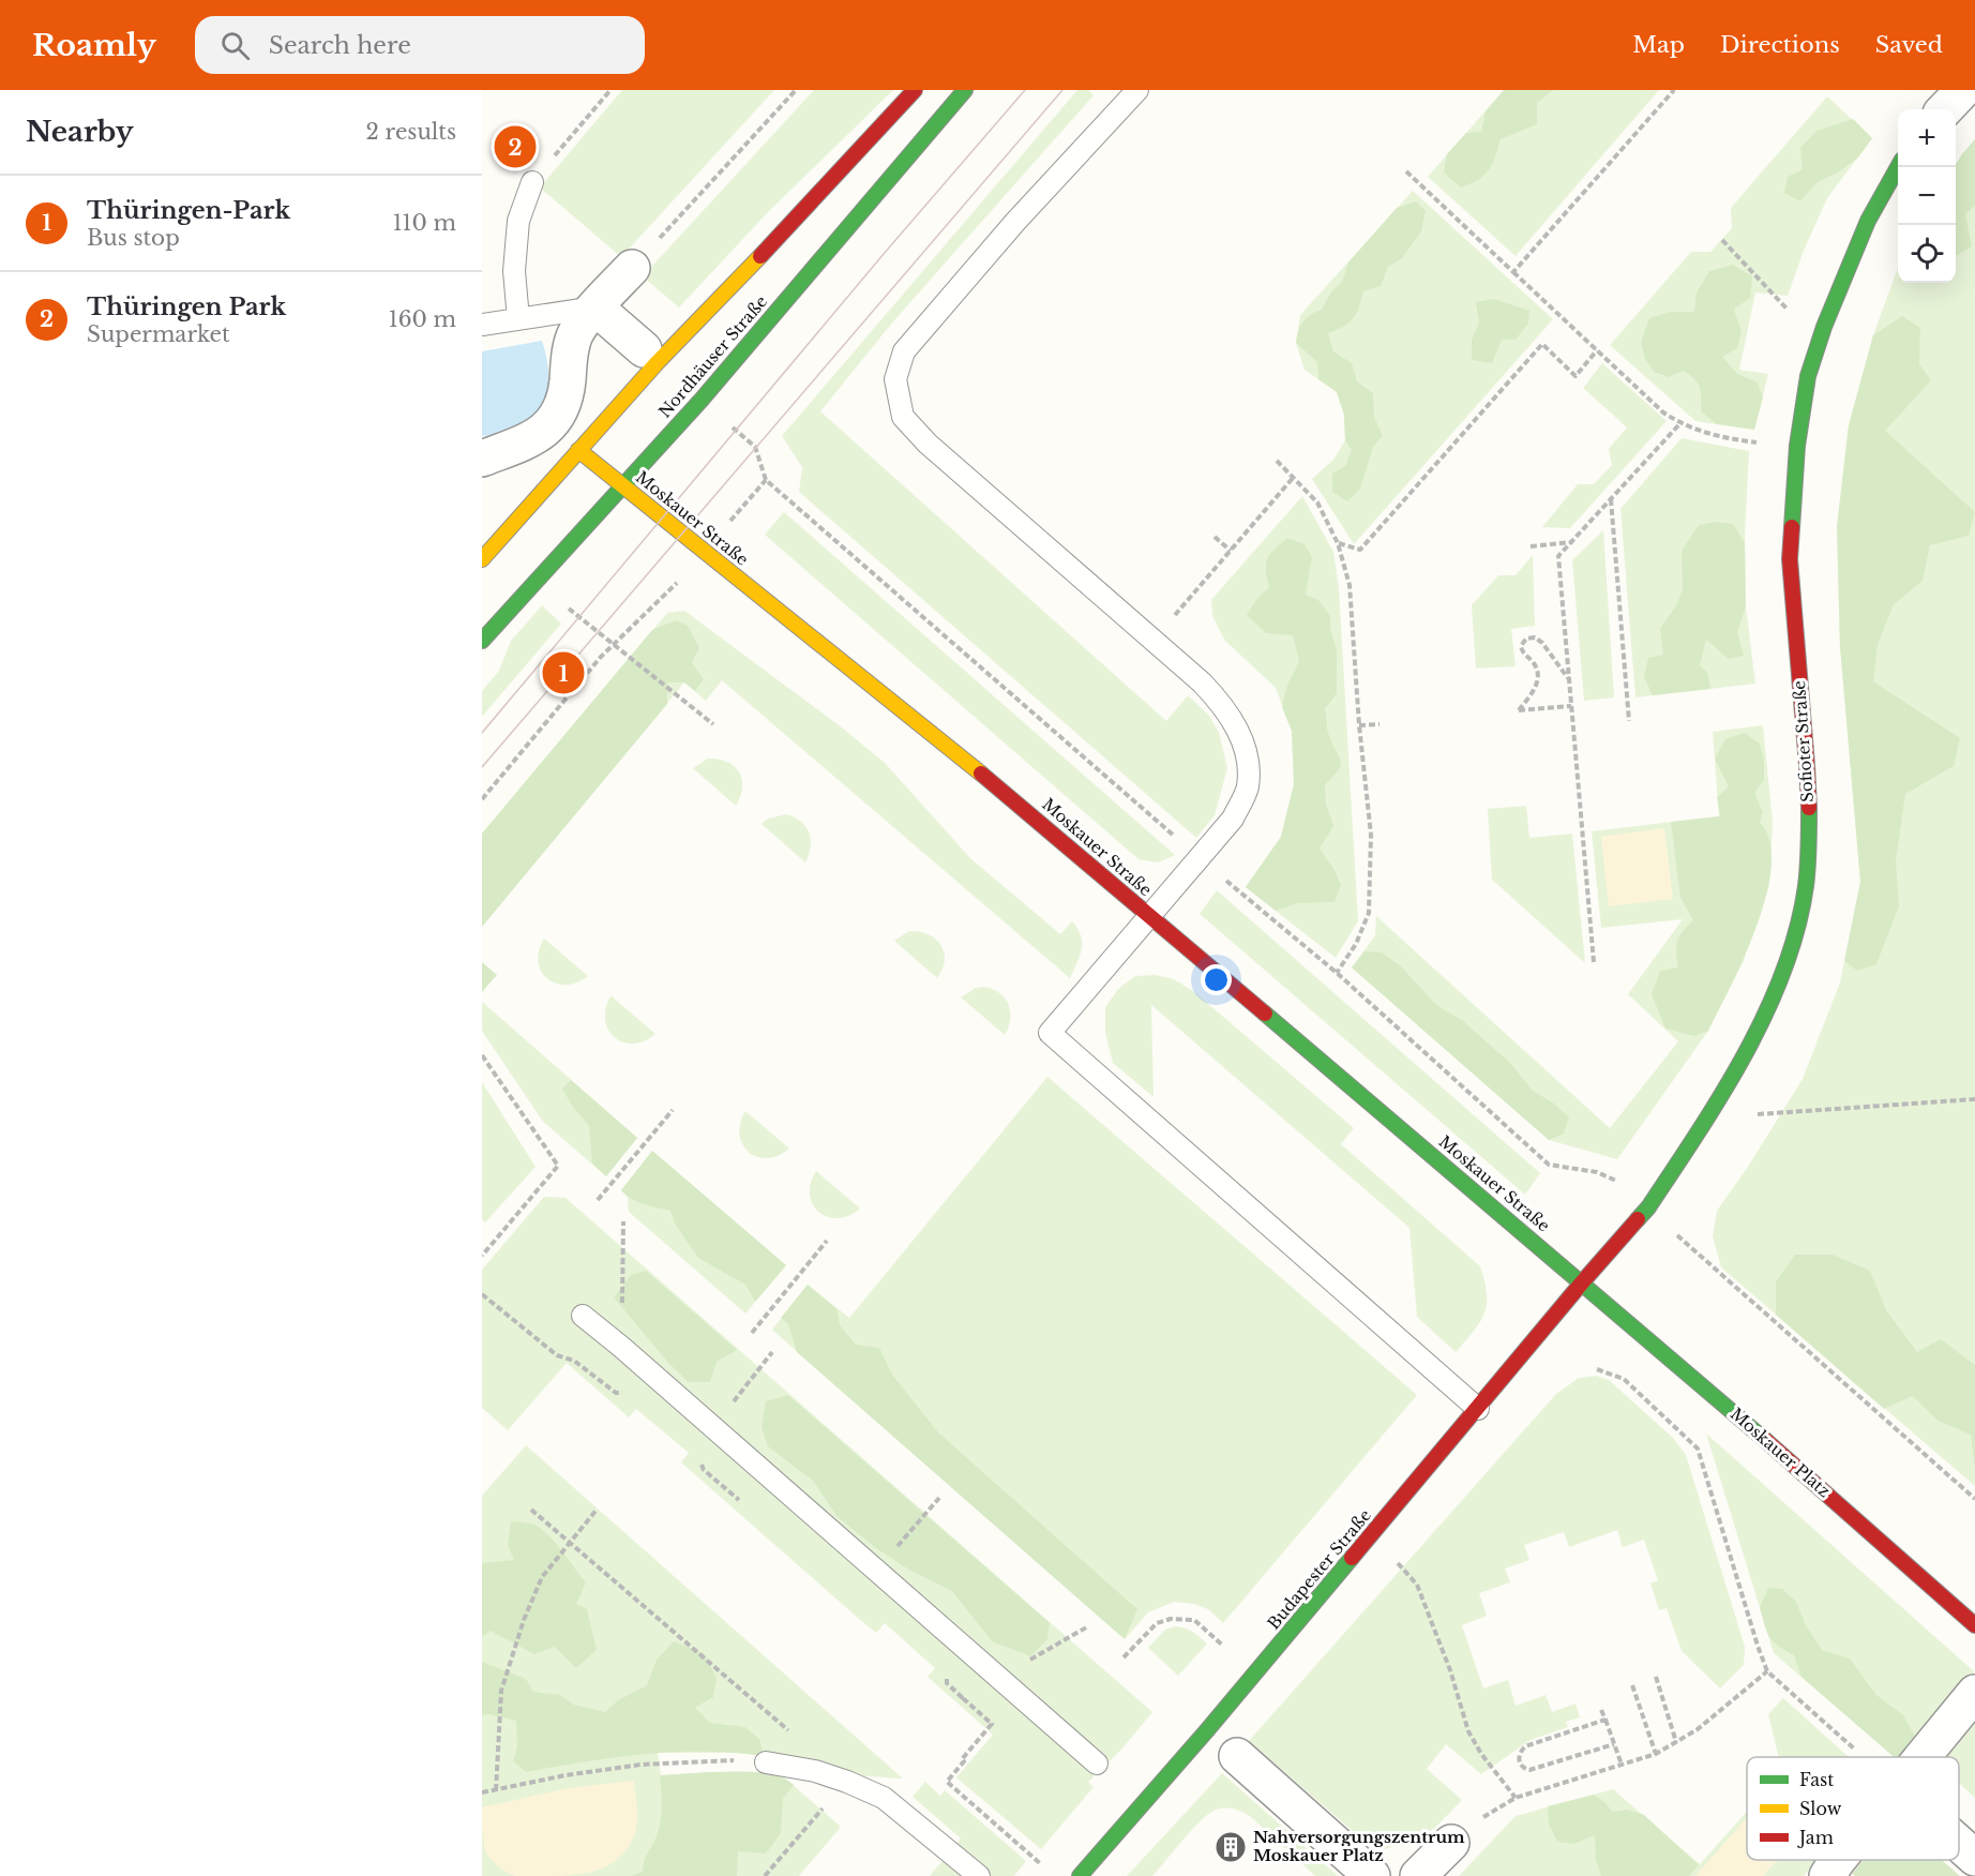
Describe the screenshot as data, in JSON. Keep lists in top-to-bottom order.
{
  "streets": {
    "street": [
      "Nordhäuser Straße",
      "Moskauer Straße",
      "Sofioter Straße",
      "Moskauer Platz",
      "Budapester Straße"
    ]
  },
  "crossings": [
    ["Nordhäuser Straße", "Moskauer Straße"],
    ["Moskauer Straße", "Sofioter Straße"],
    ["Moskauer Straße", "Moskauer Platz"],
    ["Moskauer Straße", "Budapester Straße"],
    ["Sofioter Straße", "Moskauer Platz"],
    ["Sofioter Straße", "Budapester Straße"],
    ["Moskauer Platz", "Budapester Straße"]
  ],
  "places": {
    "building": ["Nahversorgungszentrum Moskauer Platz"]
  },
  "legend": ["Fast", "Slow", "Jam"],
  "page": {
    "header": "Roamly",
    "search": "Search here",
    "nav": ["Map", "Directions", "Saved"],
    "heading": ["Nearby", "2 results"],
    "map_buttons": ["+", "−"],
    "pins": ["2", "1"],
    "list": [
      {
        "mark": "1",
        "name": "Thüringen-Park",
        "note": "Bus stop",
        "value": "110 m"
      },
      {
        "mark": "2",
        "name": "Thüringen Park",
        "note": "Supermarket",
        "value": "160 m"
      }
    ]
  }
}
